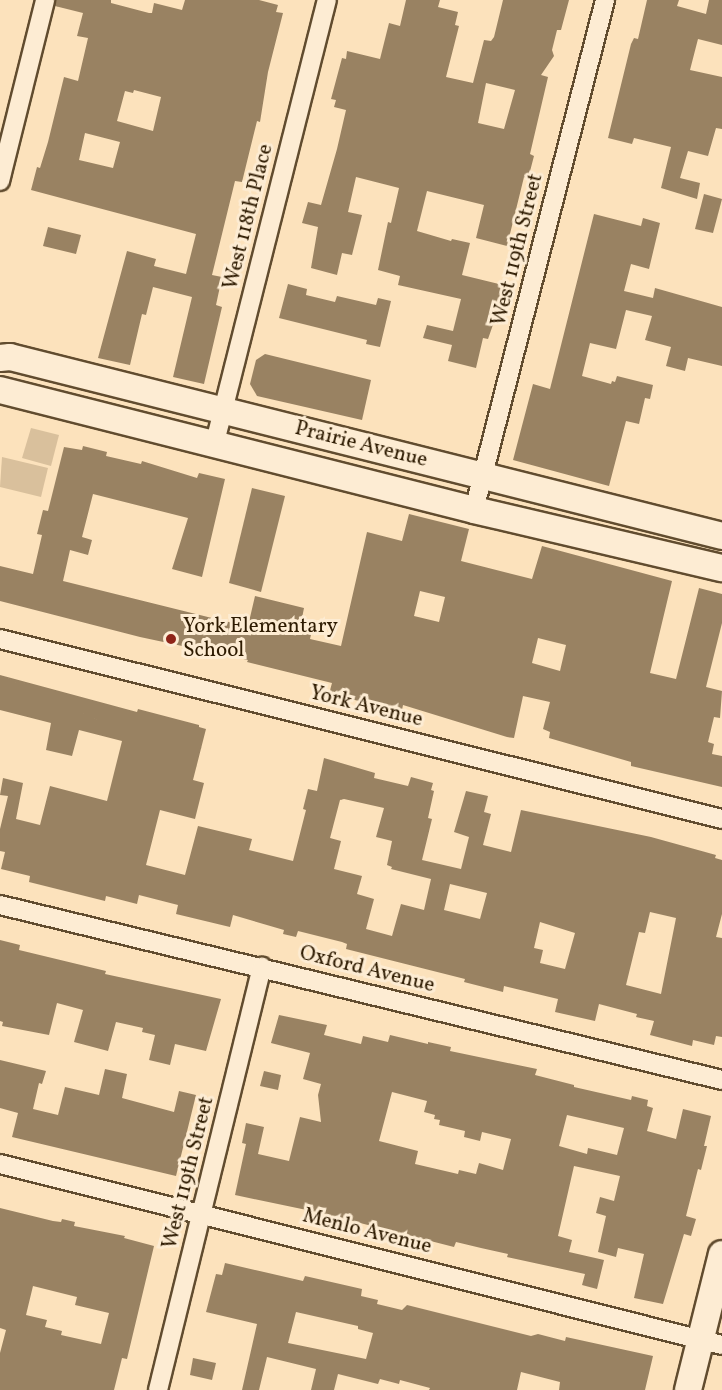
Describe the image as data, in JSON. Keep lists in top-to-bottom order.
{
  "streets": {
    "main road": ["Prairie Avenue"],
    "street": [
      "West 118th Place",
      "West 119th Street",
      "York Avenue",
      "Oxford Avenue",
      "Menlo Avenue"
    ]
  },
  "crossings": [
    ["West 118th Place", "Prairie Avenue"],
    ["West 119th Street", "Prairie Avenue"],
    ["West 119th Street", "Oxford Avenue"],
    ["West 119th Street", "Menlo Avenue"]
  ],
  "places": ["York Elementary School"]
}
